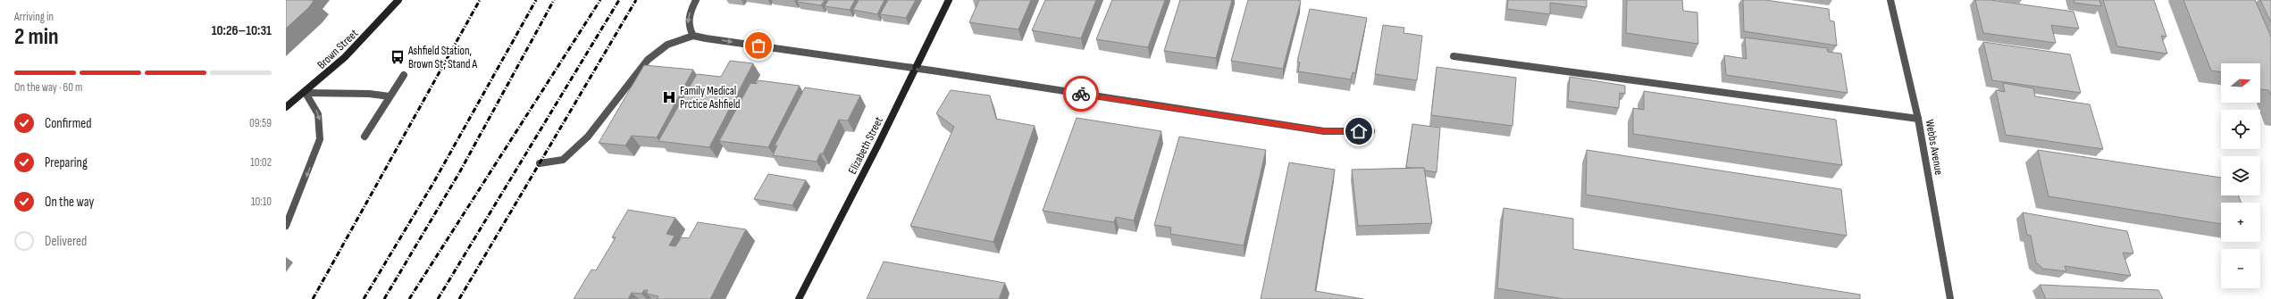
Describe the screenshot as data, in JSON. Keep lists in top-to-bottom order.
{
  "streets": {
    "main road": ["Brown Street", "Elizabeth Street"],
    "street": ["Webbs Avenue"]
  },
  "places": {
    "bus stop": ["Ashfield Station, Brown St, Stand A"],
    "hospital": ["Family Medical Prctice Ashfield"]
  },
  "north": "right",
  "page": {
    "heading": ["2 min", "Arriving in", "10:26–10:31"],
    "bar": "On the way · 60 m",
    "map_buttons": ["+", "−"],
    "list": [
      ["Confirmed", "09:59"],
      ["Preparing", "10:02"],
      ["On the way", "10:10"],
      "Delivered"
    ]
  }
}
